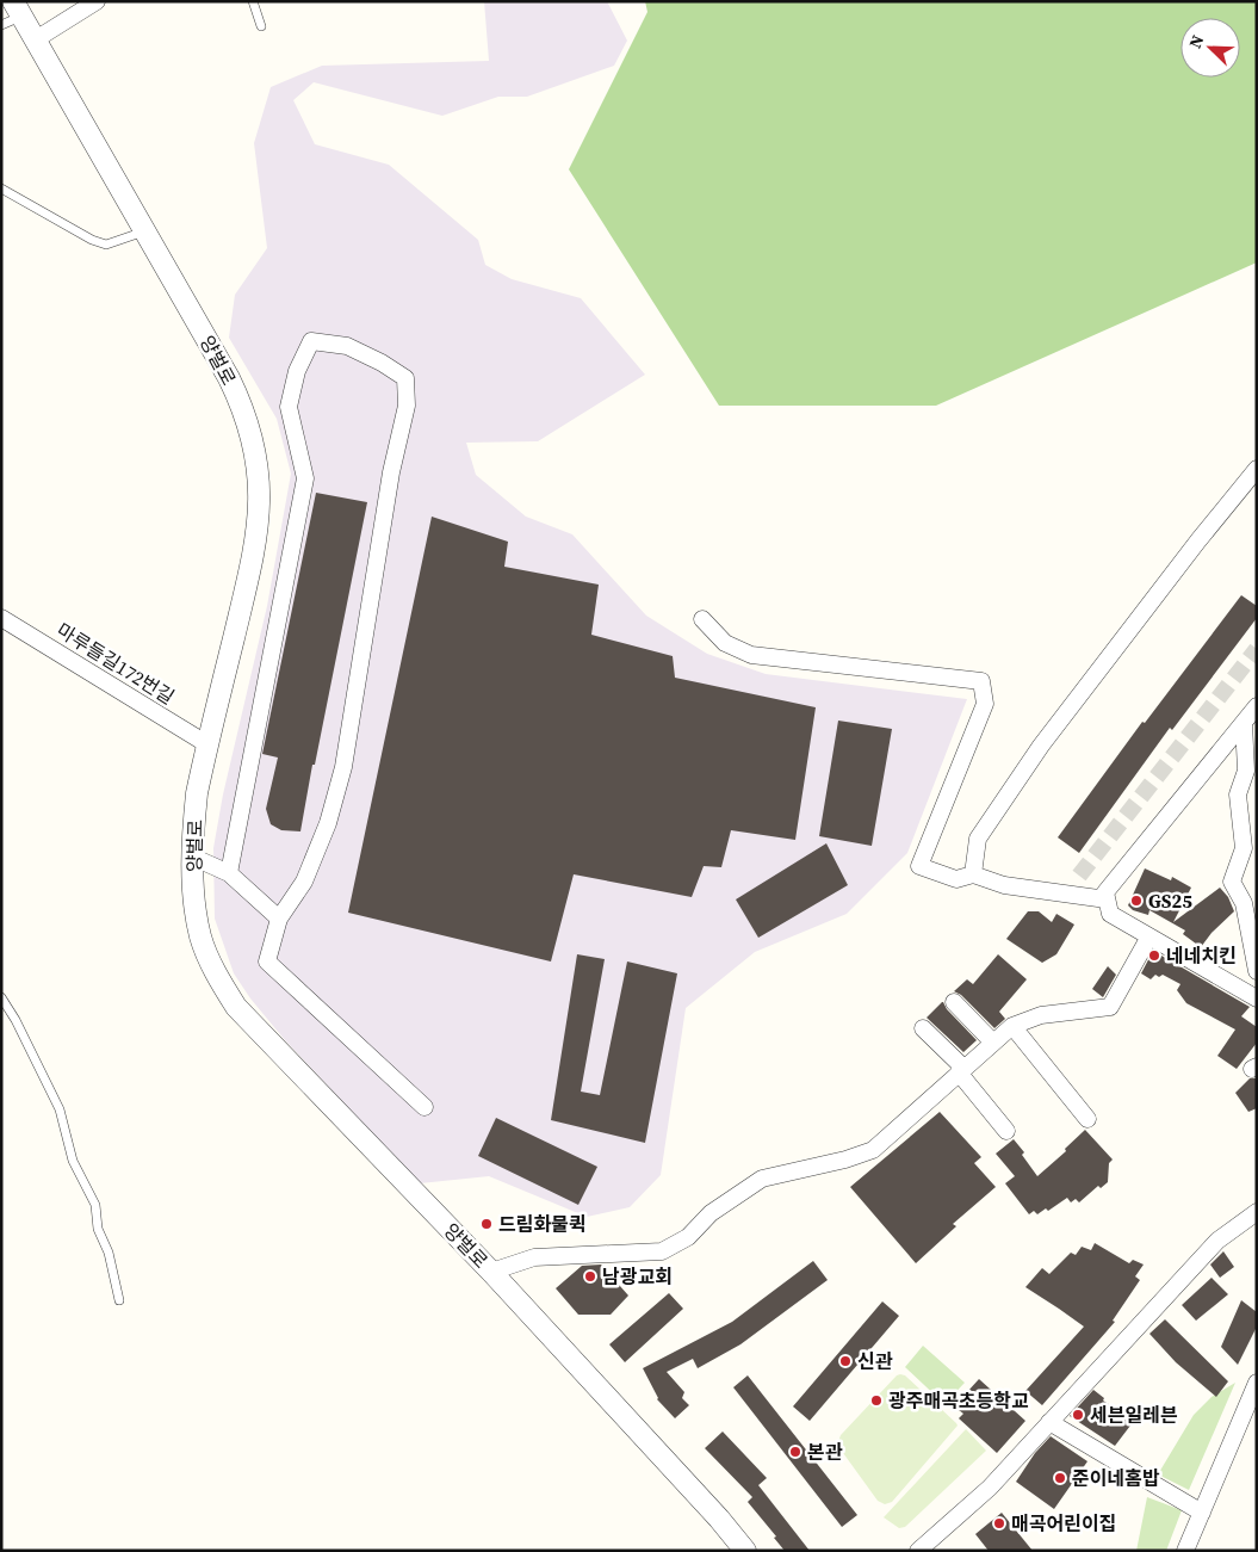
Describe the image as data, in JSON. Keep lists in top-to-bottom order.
{
  "streets": {
    "street": ["양벌로", "마루들길172번길"]
  },
  "crossings": [
    ["양벌로", "마루들길172번길"]
  ],
  "places": [
    "GS25",
    "네네치킨",
    "드림화물퀵",
    "남광교회",
    "신관",
    "광주매곡초등학교",
    "세븐일레븐",
    "본관",
    "준이네홈밥",
    "매곡어린이집"
  ],
  "north": "top left"
}
